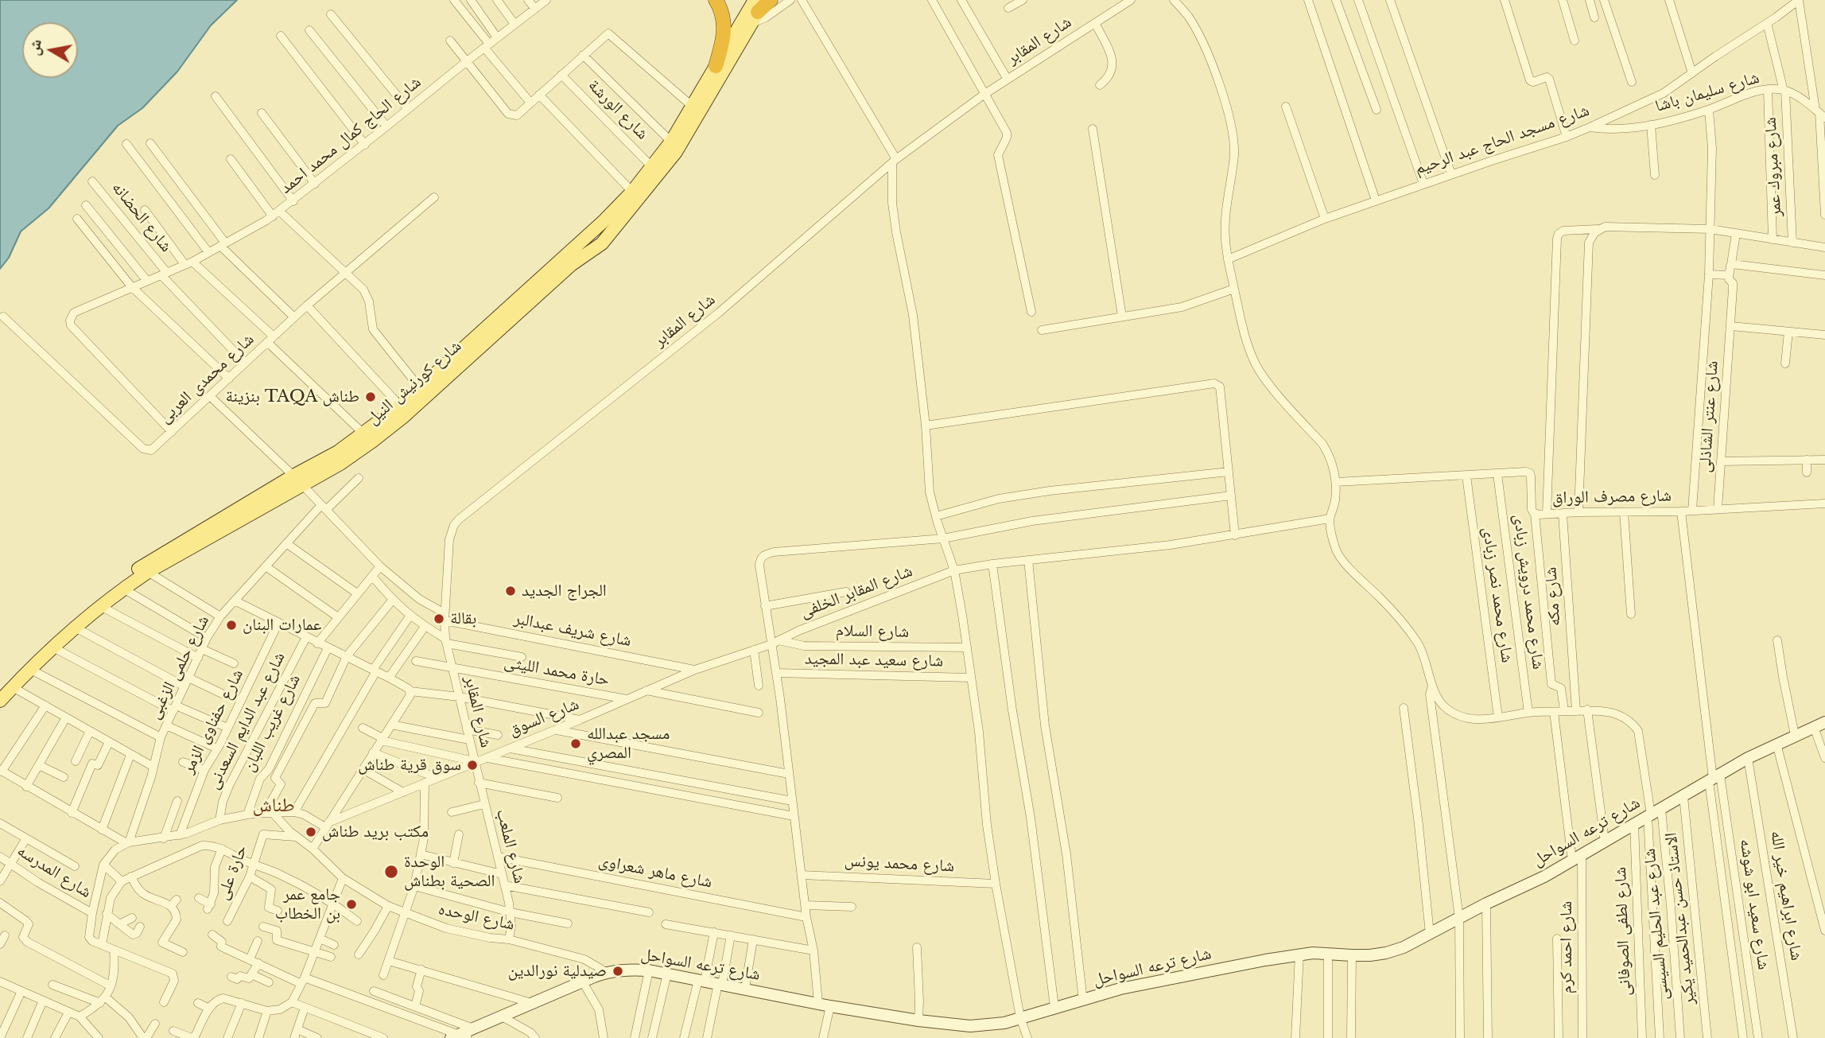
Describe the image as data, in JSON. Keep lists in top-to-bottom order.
{
  "streets": {
    "main road": ["شارع كورنيش النيل", "شارع ترعه السواحل"],
    "street": [
      "شارع المقابر",
      "شارع سليمان باشا",
      "شارع الورشة",
      "شارع الحاج كمال محمد احمد",
      "شارع مسجد الحاج عبد الرحيم",
      "شارع مبروك عمر",
      "شارع الحضانه",
      "شارع محمدى العربى",
      "شارع عنتر الشاذلى",
      "شارع مصرف الوراق",
      "شارع المقابر الخلفى",
      "شارع محمد درويش زبادى",
      "شارع محمد نصر زبادى",
      "شارع مكه",
      "شارع شريف عبدالبر",
      "شارع السلام",
      "شارع سعيد عبد المجيد",
      "شارع حلمى الزغبى",
      "حارة محمد الليثى",
      "شارع السوق",
      "شارع عبد الدايم السعدنى",
      "شارع حفناوى الزمر",
      "شارع غريب اللبان",
      "شارع الملعب",
      "شارع محمد يونس",
      "شارع المدرسه",
      "شارع ماهر شعراوى",
      "حارة على",
      "شارع ابراهيم خير الله",
      "شارع سعيد ابو شوشه",
      "شارع الوحده",
      "الاستاذ حسن عبدالحميد يكير",
      "شارع عبد الحليم السيسى",
      "شارع لطفى الصوفانى",
      "شارع احمد كرم"
    ]
  },
  "crossings": [
    ["شارع المقابر", "شارع شريف عبدالبر"],
    ["شارع المقابر", "حارة محمد الليثى"],
    ["شارع المقابر", "شارع السوق"],
    ["شارع المقابر", "شارع الملعب"],
    ["شارع سليمان باشا", "شارع مسجد الحاج عبد الرحيم"],
    ["شارع سليمان باشا", "شارع مبروك عمر"],
    ["شارع الورشة", "شارع كورنيش النيل"],
    ["شارع الحاج كمال محمد احمد", "شارع الحضانه"],
    ["شارع الحاج كمال محمد احمد", "شارع محمدى العربى"],
    ["شارع مسجد الحاج عبد الرحيم", "شارع مبروك عمر"],
    ["شارع الحضانه", "شارع محمدى العربى"],
    ["شارع محمدى العربى", "شارع شريف عبدالبر"],
    ["شارع كورنيش النيل", "شارع شريف عبدالبر"],
    ["شارع عنتر الشاذلى", "شارع مصرف الوراق"],
    ["شارع مصرف الوراق", "شارع محمد درويش زبادى"],
    ["شارع مصرف الوراق", "شارع محمد نصر زبادى"],
    ["شارع مصرف الوراق", "شارع مكه"],
    ["شارع المقابر الخلفى", "شارع السلام"],
    ["شارع المقابر الخلفى", "شارع السوق"],
    ["شارع شريف عبدالبر", "شارع حلمى الزغبى"],
    ["شارع شريف عبدالبر", "شارع السوق"],
    ["شارع السلام", "شارع السوق"],
    ["شارع حلمى الزغبى", "شارع المدرسه"],
    ["حارة محمد الليثى", "شارع السوق"],
    ["شارع السوق", "شارع الملعب"],
    ["شارع ترعه السواحل", "شارع ابراهيم خير الله"],
    ["شارع ترعه السواحل", "شارع سعيد ابو شوشه"],
    ["شارع ترعه السواحل", "شارع الوحده"],
    ["شارع ترعه السواحل", "الاستاذ حسن عبدالحميد يكير"],
    ["شارع ترعه السواحل", "شارع عبد الحليم السيسى"],
    ["شارع ترعه السواحل", "شارع لطفى الصوفانى"],
    ["شارع ترعه السواحل", "شارع احمد كرم"],
    ["شارع الملعب", "شارع ماهر شعراوى"],
    ["شارع الملعب", "شارع الوحده"],
    ["حارة على", "شارع الوحده"]
  ],
  "districts": ["طناش"],
  "places": [
    "بنزينة TAQA طناش",
    "الجراج الجديد",
    "بقالة",
    "عمارات البنان",
    "مسجد عبدالله المصري",
    "سوق قرية طناش",
    "مكتب بريد طناش",
    "الوحدة الصحية بطناش",
    "جامع عمر بن الخطاب",
    "صيدلية نورالدين"
  ],
  "north": "left"
}
